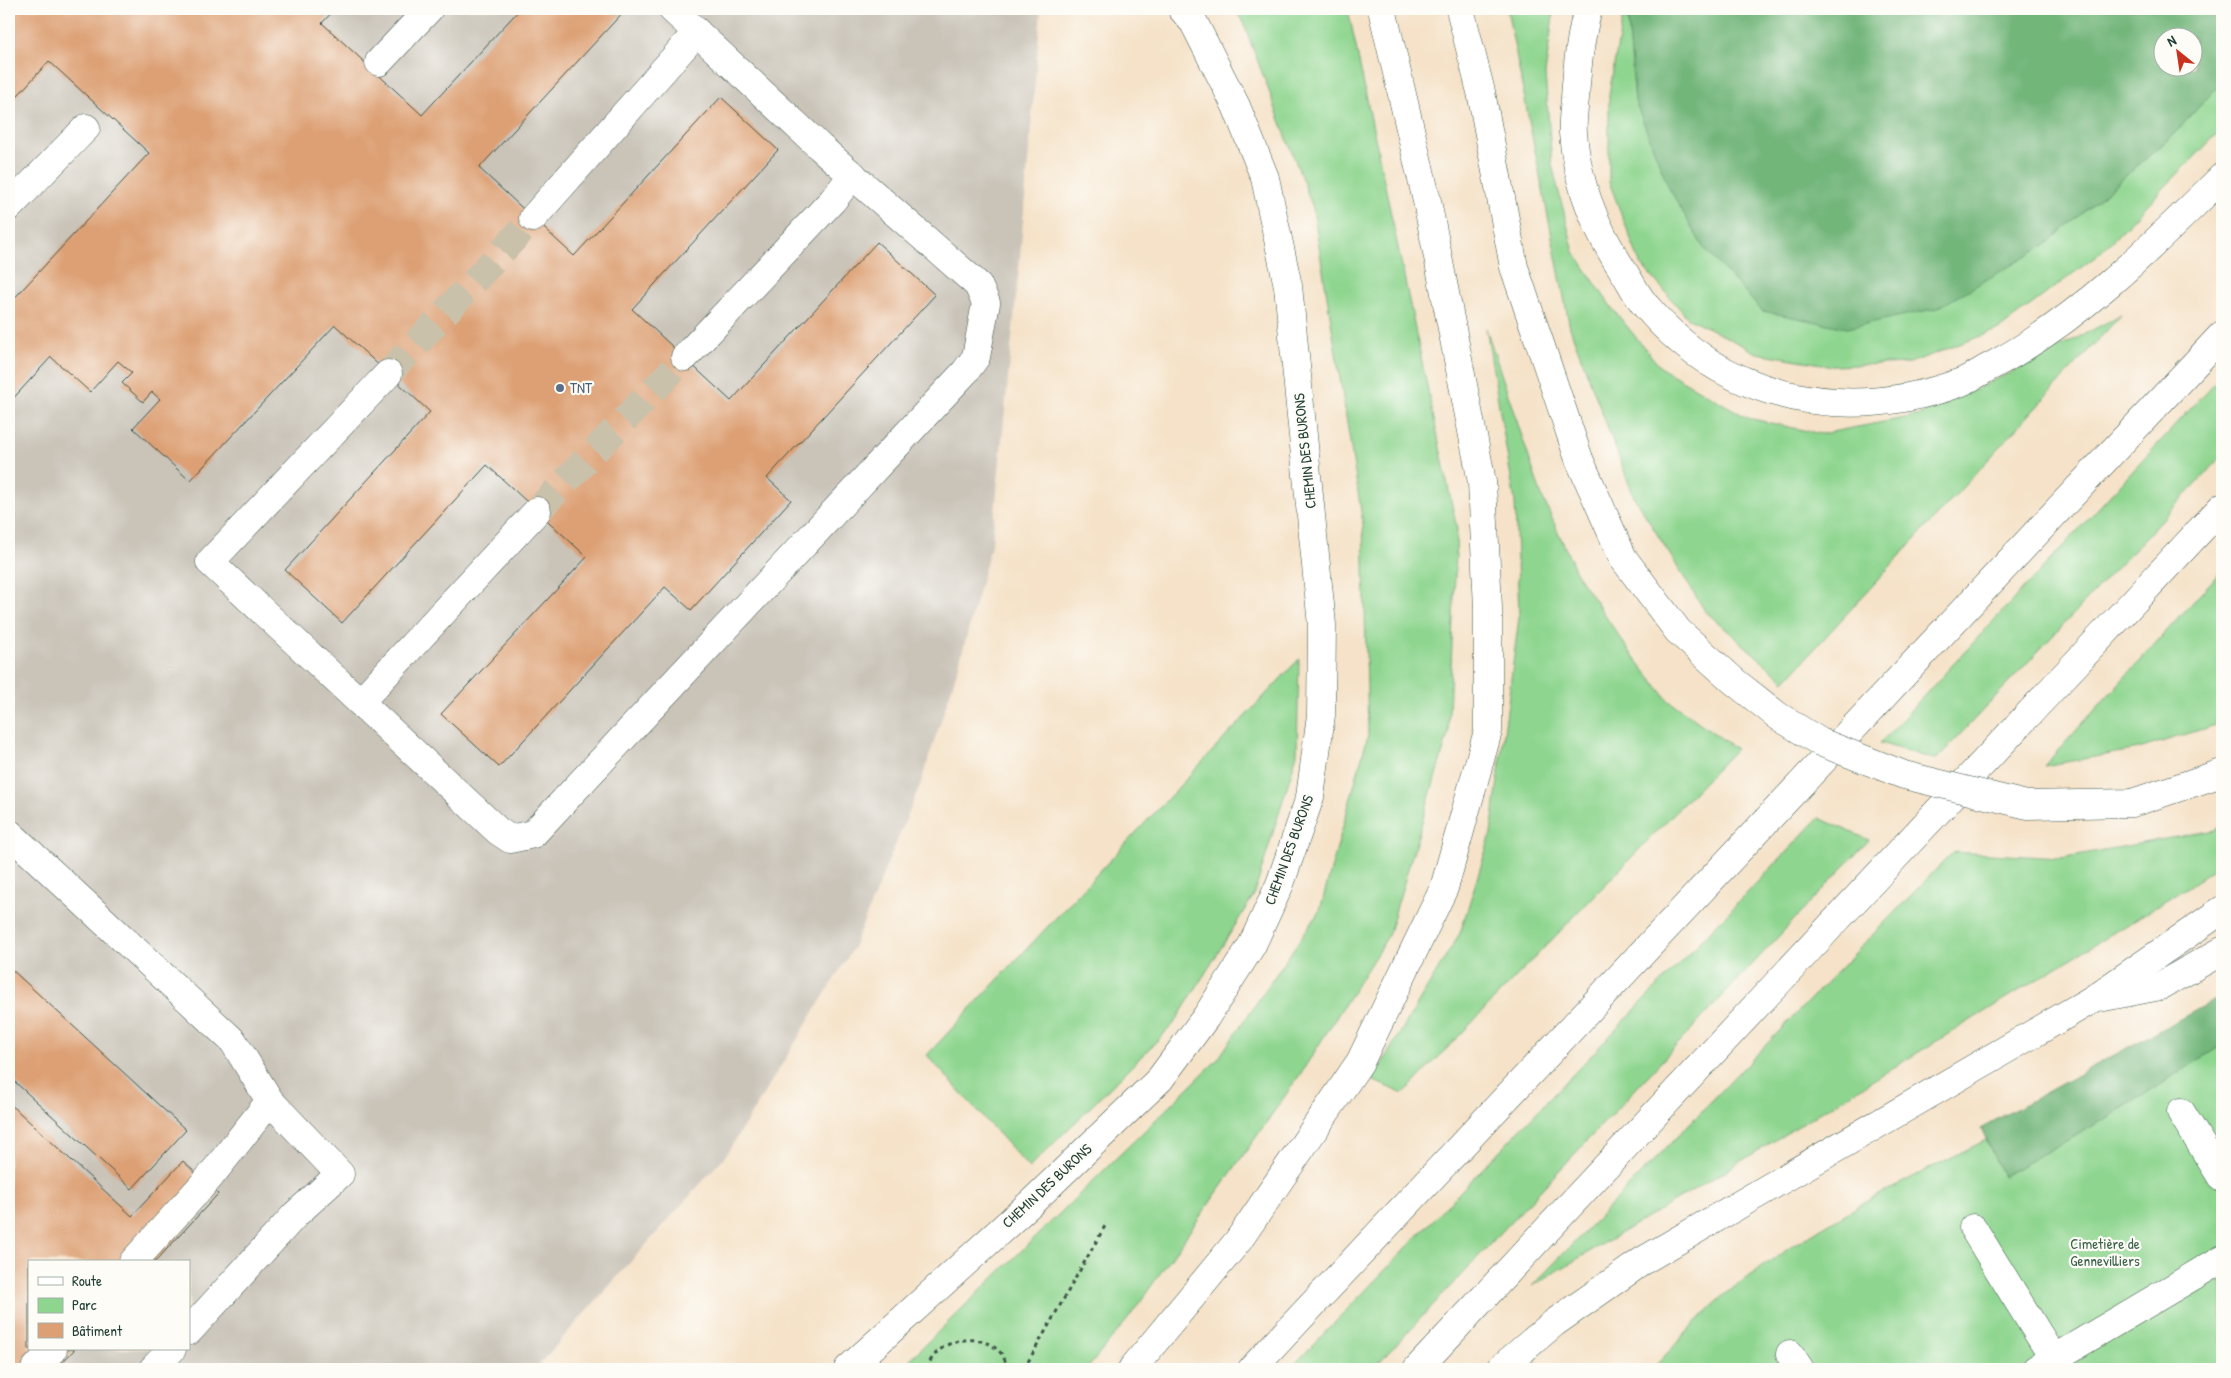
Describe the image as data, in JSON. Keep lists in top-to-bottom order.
{
  "streets": {
    "main road": ["CHEMIN DES BURONS"]
  },
  "parks": ["Cimetière de Gennevilliers"],
  "places": ["TNT"],
  "legend": ["Route", "Parc", "Bâtiment"],
  "north": "top left"
}
